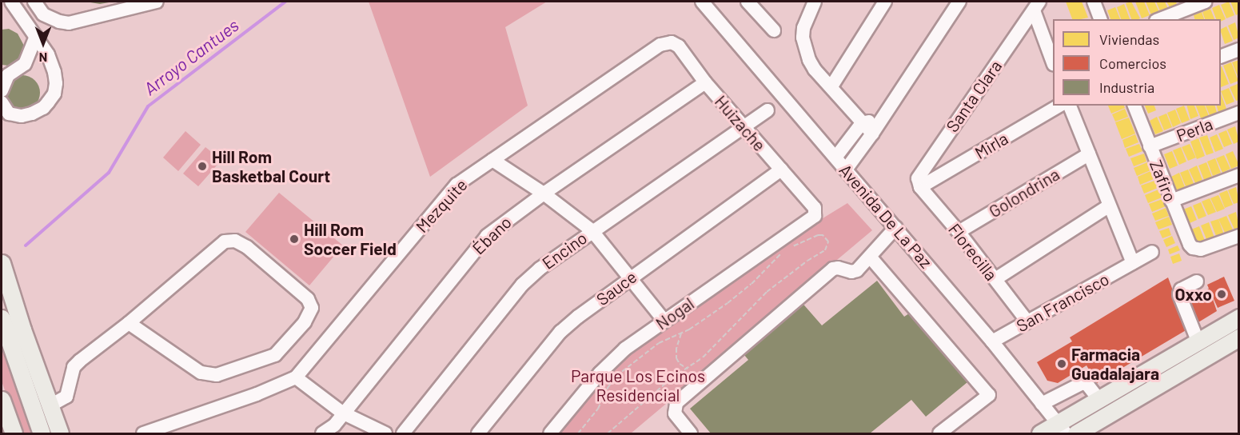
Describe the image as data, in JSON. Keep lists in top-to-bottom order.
{
  "streets": {
    "street": [
      "Santa Clara",
      "Huizache",
      "Perla",
      "Mirla",
      "Zafiro",
      "Golondrina",
      "Mezquite",
      "Avenida De La Paz",
      "Ébano",
      "Encino",
      "Florecilla",
      "Sauce",
      "San Francisco",
      "Nogal"
    ]
  },
  "crossings": [
    ["Santa Clara", "Mirla"],
    ["Santa Clara", "Florecilla"],
    ["Huizache", "Mezquite"],
    ["Huizache", "Ébano"],
    ["Huizache", "Encino"],
    ["Huizache", "Sauce"],
    ["Huizache", "Nogal"],
    ["Perla", "Zafiro"],
    ["Mirla", "Florecilla"],
    ["Golondrina", "Florecilla"],
    ["Avenida De La Paz", "San Francisco"],
    ["Florecilla", "San Francisco"]
  ],
  "water": ["Arroyo Cantues"],
  "parks": ["Parque Los Ecinos Residencial"],
  "places": [
    "Hill Rom Basketbal Court",
    "Hill Rom Soccer Field",
    "Oxxo",
    "Farmacia Guadalajara"
  ],
  "legend": ["Viviendas", "Comercios", "Industria"],
  "north": "bottom"
}
